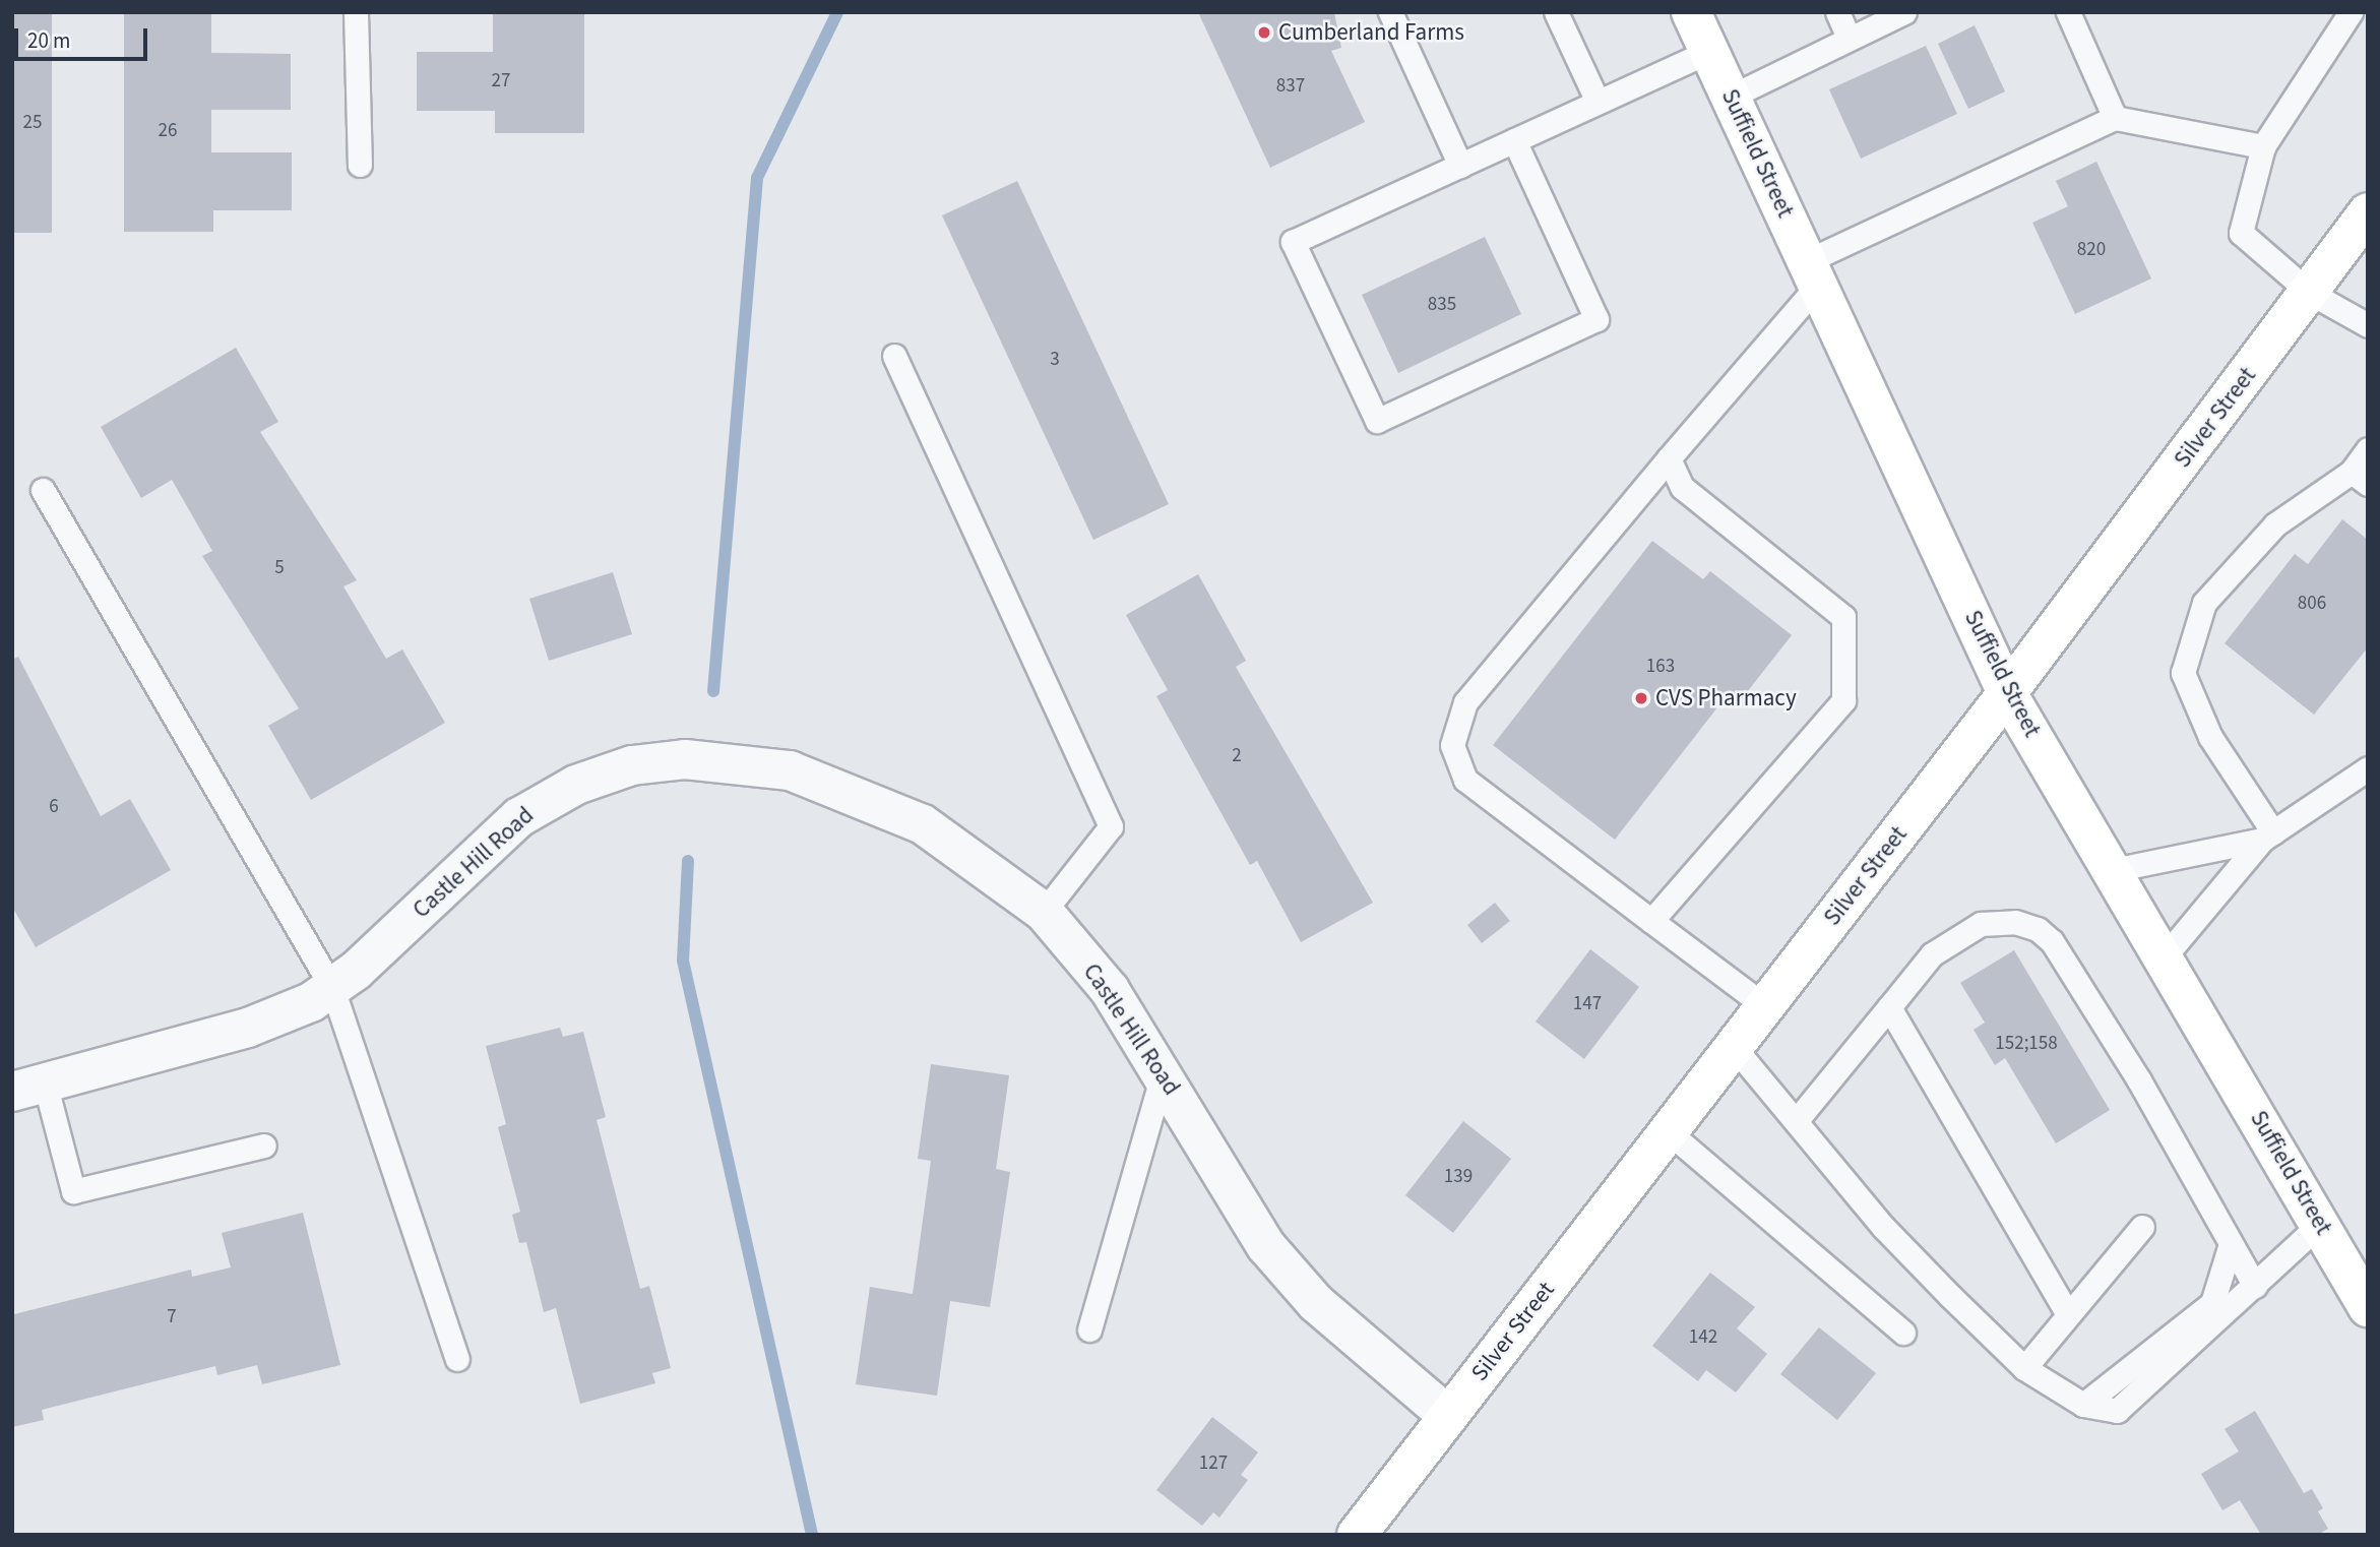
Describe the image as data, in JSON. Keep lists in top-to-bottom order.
{
  "streets": {
    "street": ["Suffield Street", "Silver Street", "Castle Hill Road"]
  },
  "crossings": [
    ["Suffield Street", "Silver Street"],
    ["Silver Street", "Castle Hill Road"]
  ],
  "places": ["Cumberland Farms", "CVS Pharmacy"],
  "house_numbers": [
    "27",
    "837",
    "25",
    "26",
    "820",
    "835",
    "3",
    "5",
    "806",
    "163",
    "2",
    "6",
    "147",
    "152;158",
    "139",
    "7",
    "142",
    "127"
  ],
  "scale_bar": "20 m"
}
